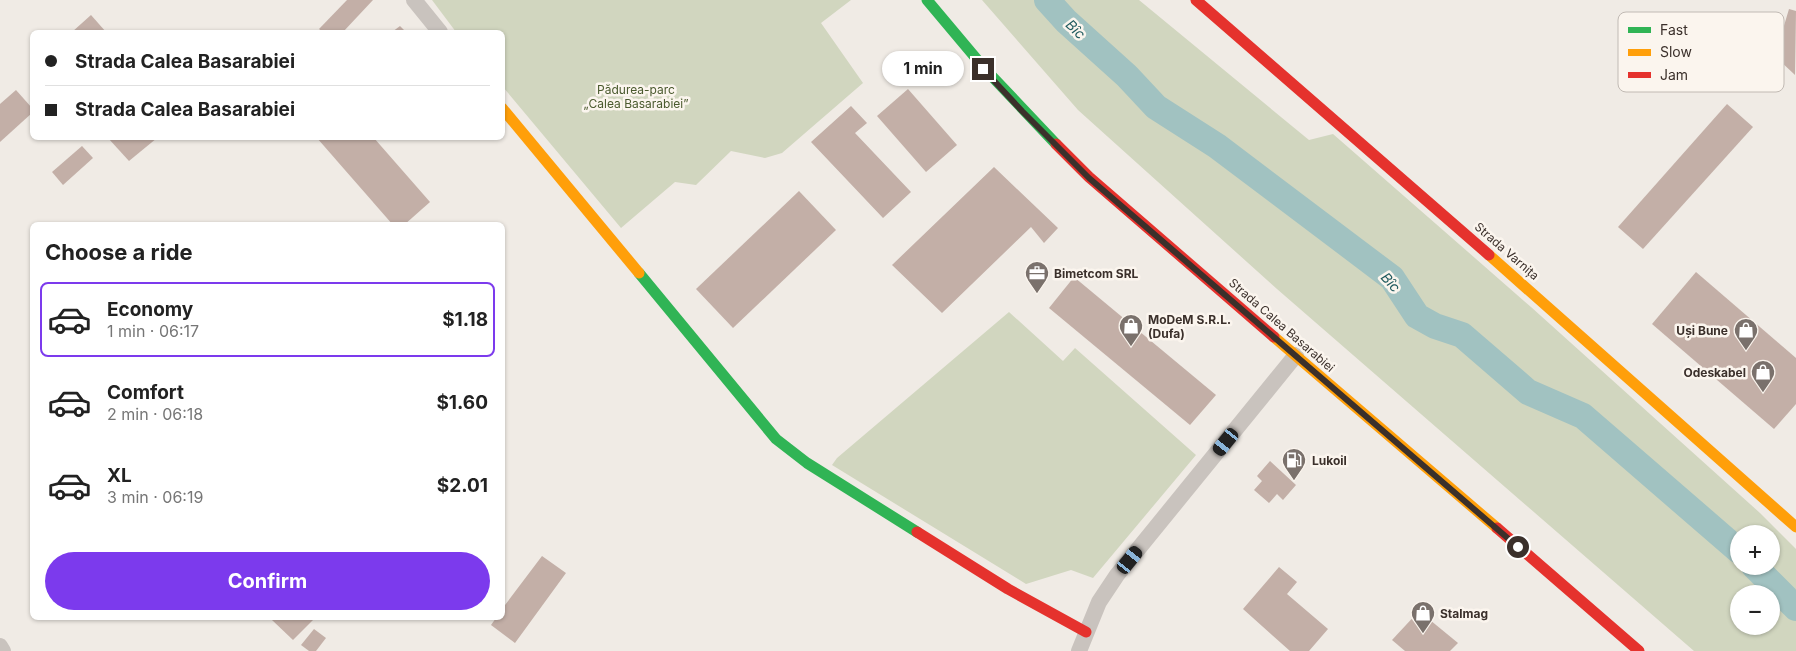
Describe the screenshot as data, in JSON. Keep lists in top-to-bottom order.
{
  "streets": {
    "street": ["Strada Varnița", "Strada Calea Basarabiei"]
  },
  "water": ["Bîc"],
  "parks": ["Pădurea-parc „Calea Basarabiei”"],
  "places": {
    "office": ["Bimetcom SRL"],
    "shop": [
      "MoDeM S.R.L. (Dufa)",
      "Uși Bune",
      "Odeskabel",
      "Stalmag"
    ],
    "fuel station": ["Lukoil"]
  },
  "legend": ["Fast", "Slow", "Jam"],
  "page": {
    "banner": ["Strada Calea Basarabiei", "Strada Calea Basarabiei"],
    "bubble": "1 min",
    "heading": "Choose a ride",
    "list": [
      {
        "name": "Economy",
        "note": "1 min · 06:17",
        "value": "$1.18"
      },
      {
        "name": "Comfort",
        "note": "2 min · 06:18",
        "value": "$1.60"
      },
      {
        "name": "XL",
        "note": "3 min · 06:19",
        "value": "$2.01"
      }
    ],
    "map_buttons": ["+", "−"],
    "buttons": "Confirm"
  }
}
